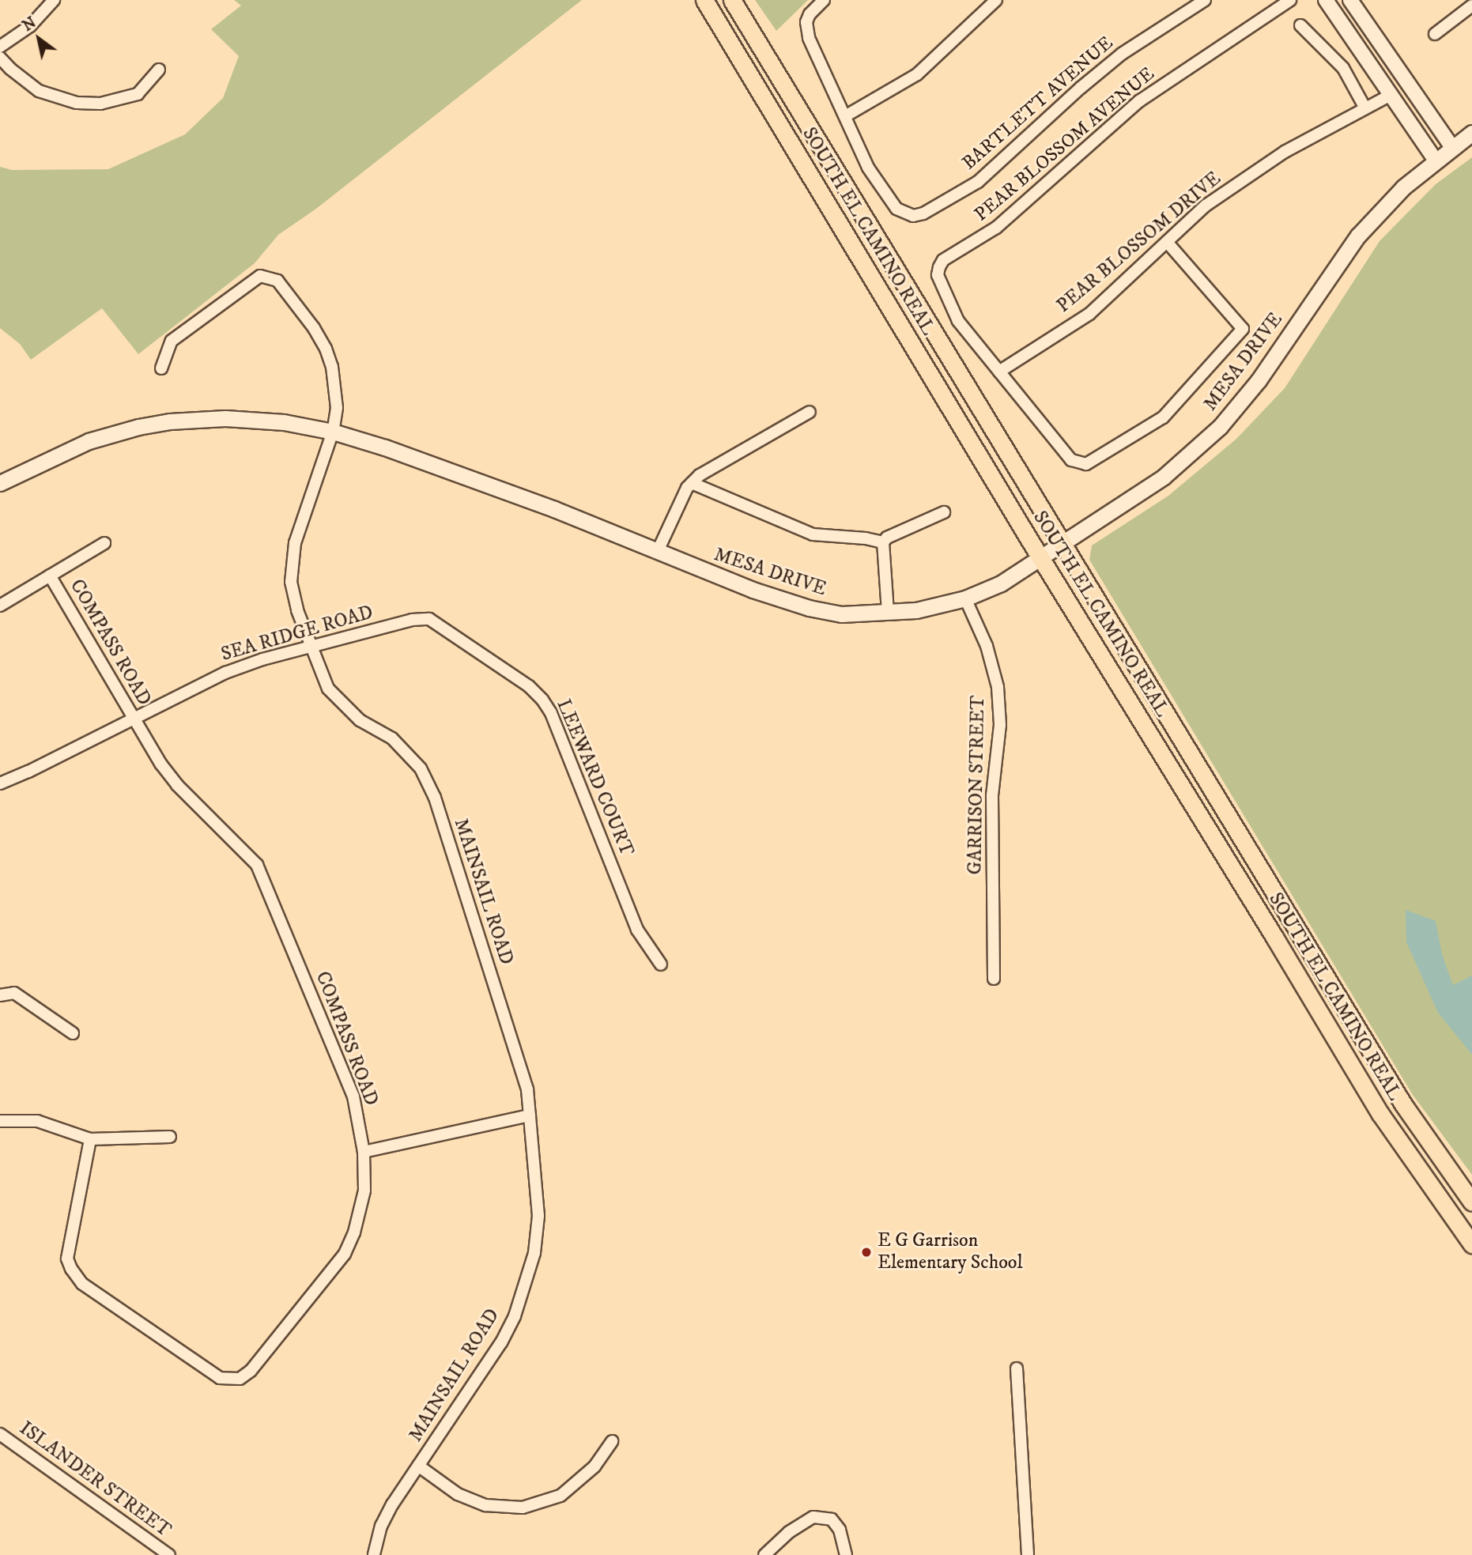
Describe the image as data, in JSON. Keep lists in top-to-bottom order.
{
  "streets": {
    "main road": ["SOUTH EL CAMINO REAL", "MESA DRIVE"],
    "street": [
      "BARTLETT AVENUE",
      "PEAR BLOSSOM AVENUE",
      "PEAR BLOSSOM DRIVE",
      "SEA RIDGE ROAD",
      "COMPASS ROAD",
      "LEEWARD COURT",
      "GARRISON STREET",
      "MAINSAIL ROAD",
      "ISLANDER STREET"
    ]
  },
  "crossings": [
    ["PEAR BLOSSOM AVENUE", "PEAR BLOSSOM DRIVE"],
    ["SOUTH EL CAMINO REAL", "MESA DRIVE"],
    ["MESA DRIVE", "GARRISON STREET"],
    ["MESA DRIVE", "MAINSAIL ROAD"],
    ["SEA RIDGE ROAD", "COMPASS ROAD"],
    ["SEA RIDGE ROAD", "LEEWARD COURT"],
    ["SEA RIDGE ROAD", "MAINSAIL ROAD"]
  ],
  "places": ["E G Garrison Elementary School"],
  "north": "top left"
}
